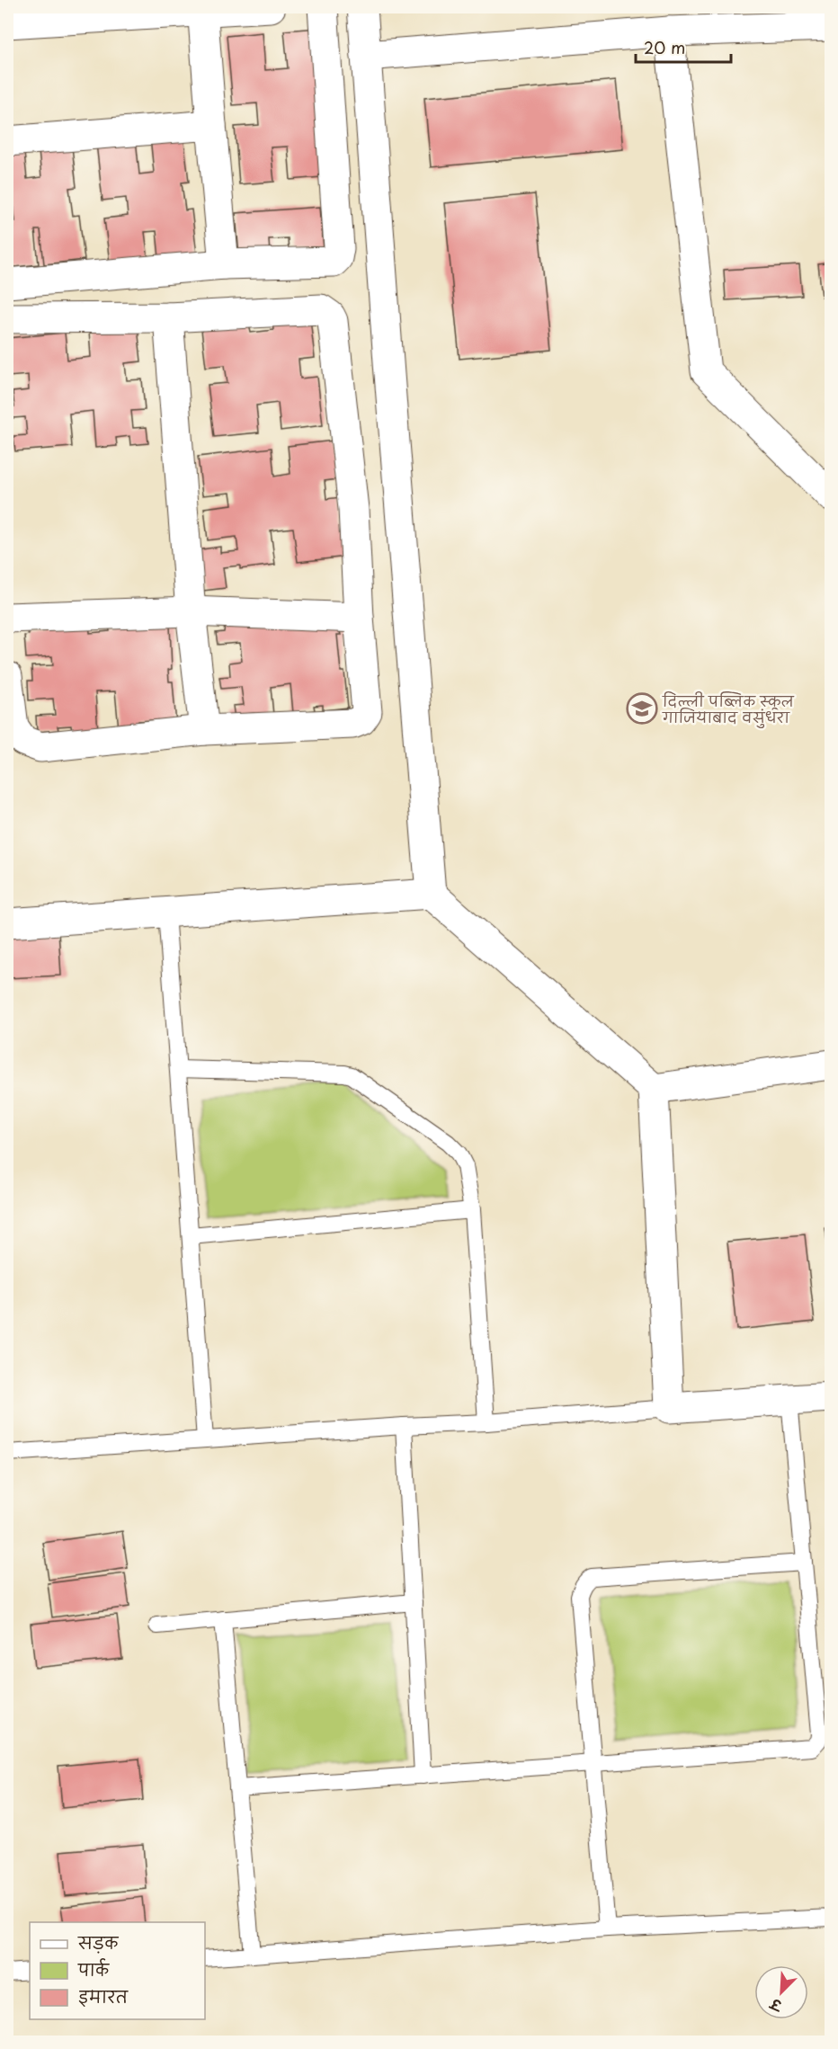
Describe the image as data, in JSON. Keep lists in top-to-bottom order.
{
  "places": {
    "school or university": ["दिल्ली पब्लिक स्कूल गाजियाबाद वसुंधरा"]
  },
  "legend": ["सड़क", "पार्क", "इमारत"],
  "scale_bar": "20 m",
  "north": "bottom left"
}
